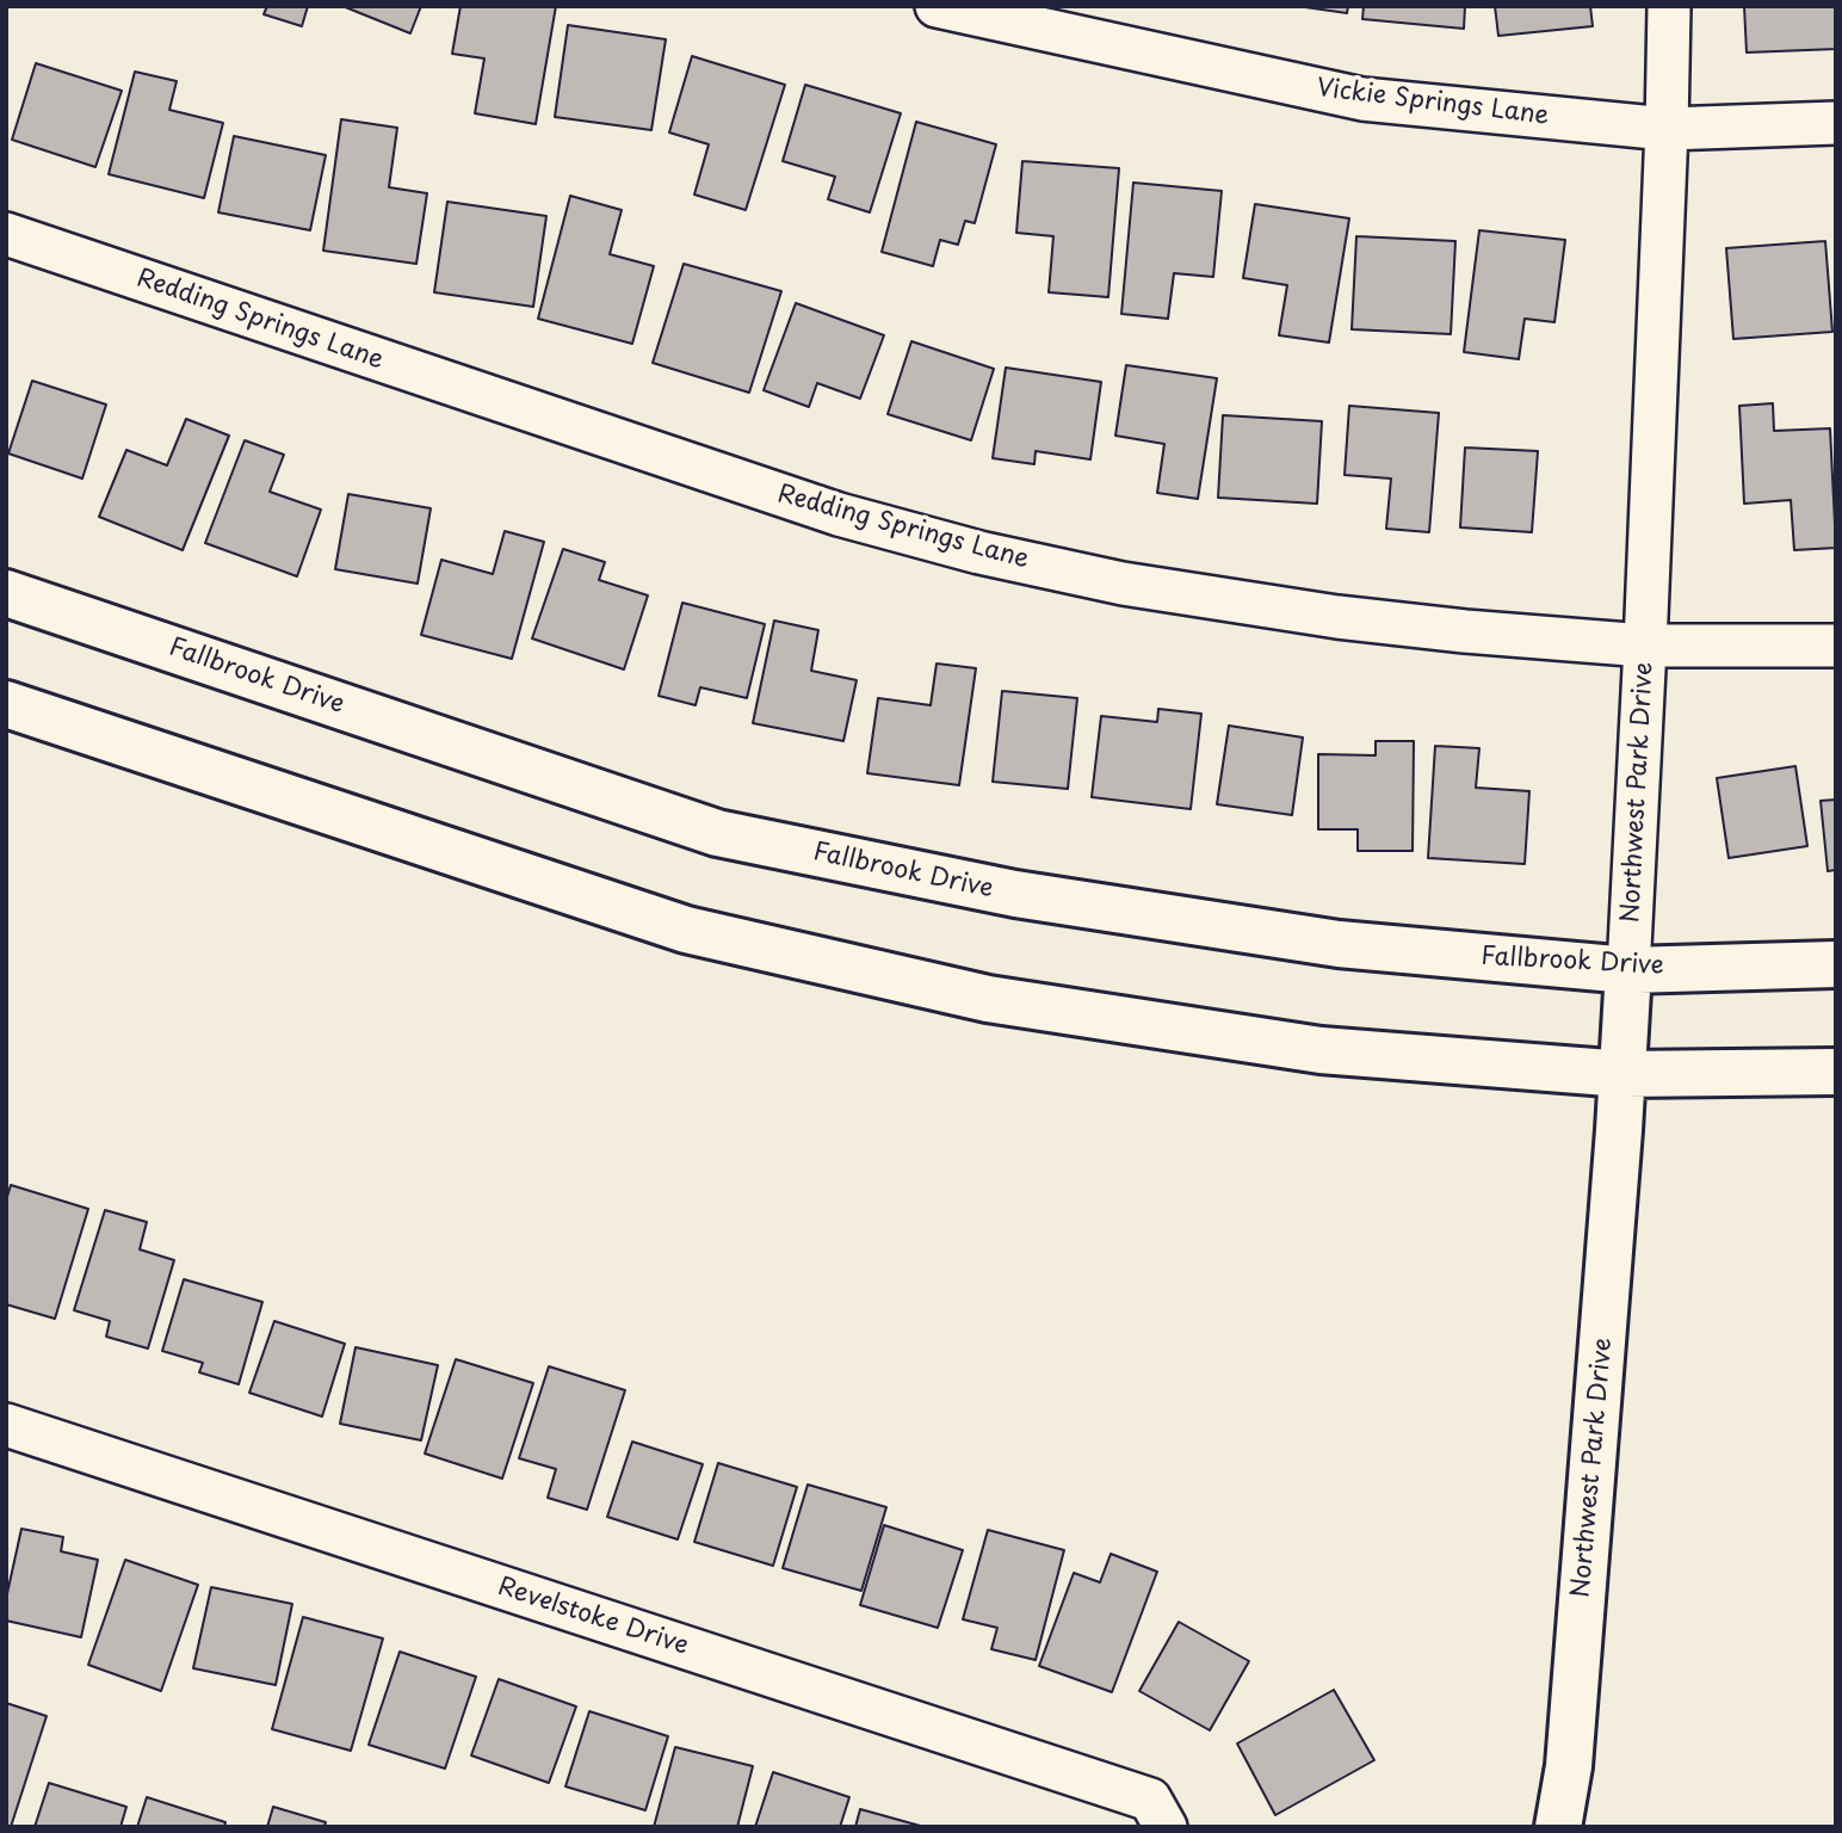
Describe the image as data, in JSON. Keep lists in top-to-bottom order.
{
  "streets": {
    "main road": ["Fallbrook Drive", "Northwest Park Drive"],
    "street": ["Vickie Springs Lane", "Redding Springs Lane", "Revelstoke Drive"]
  },
  "crossings": [
    ["Vickie Springs Lane", "Northwest Park Drive"],
    ["Redding Springs Lane", "Northwest Park Drive"],
    ["Fallbrook Drive", "Northwest Park Drive"]
  ]
}
